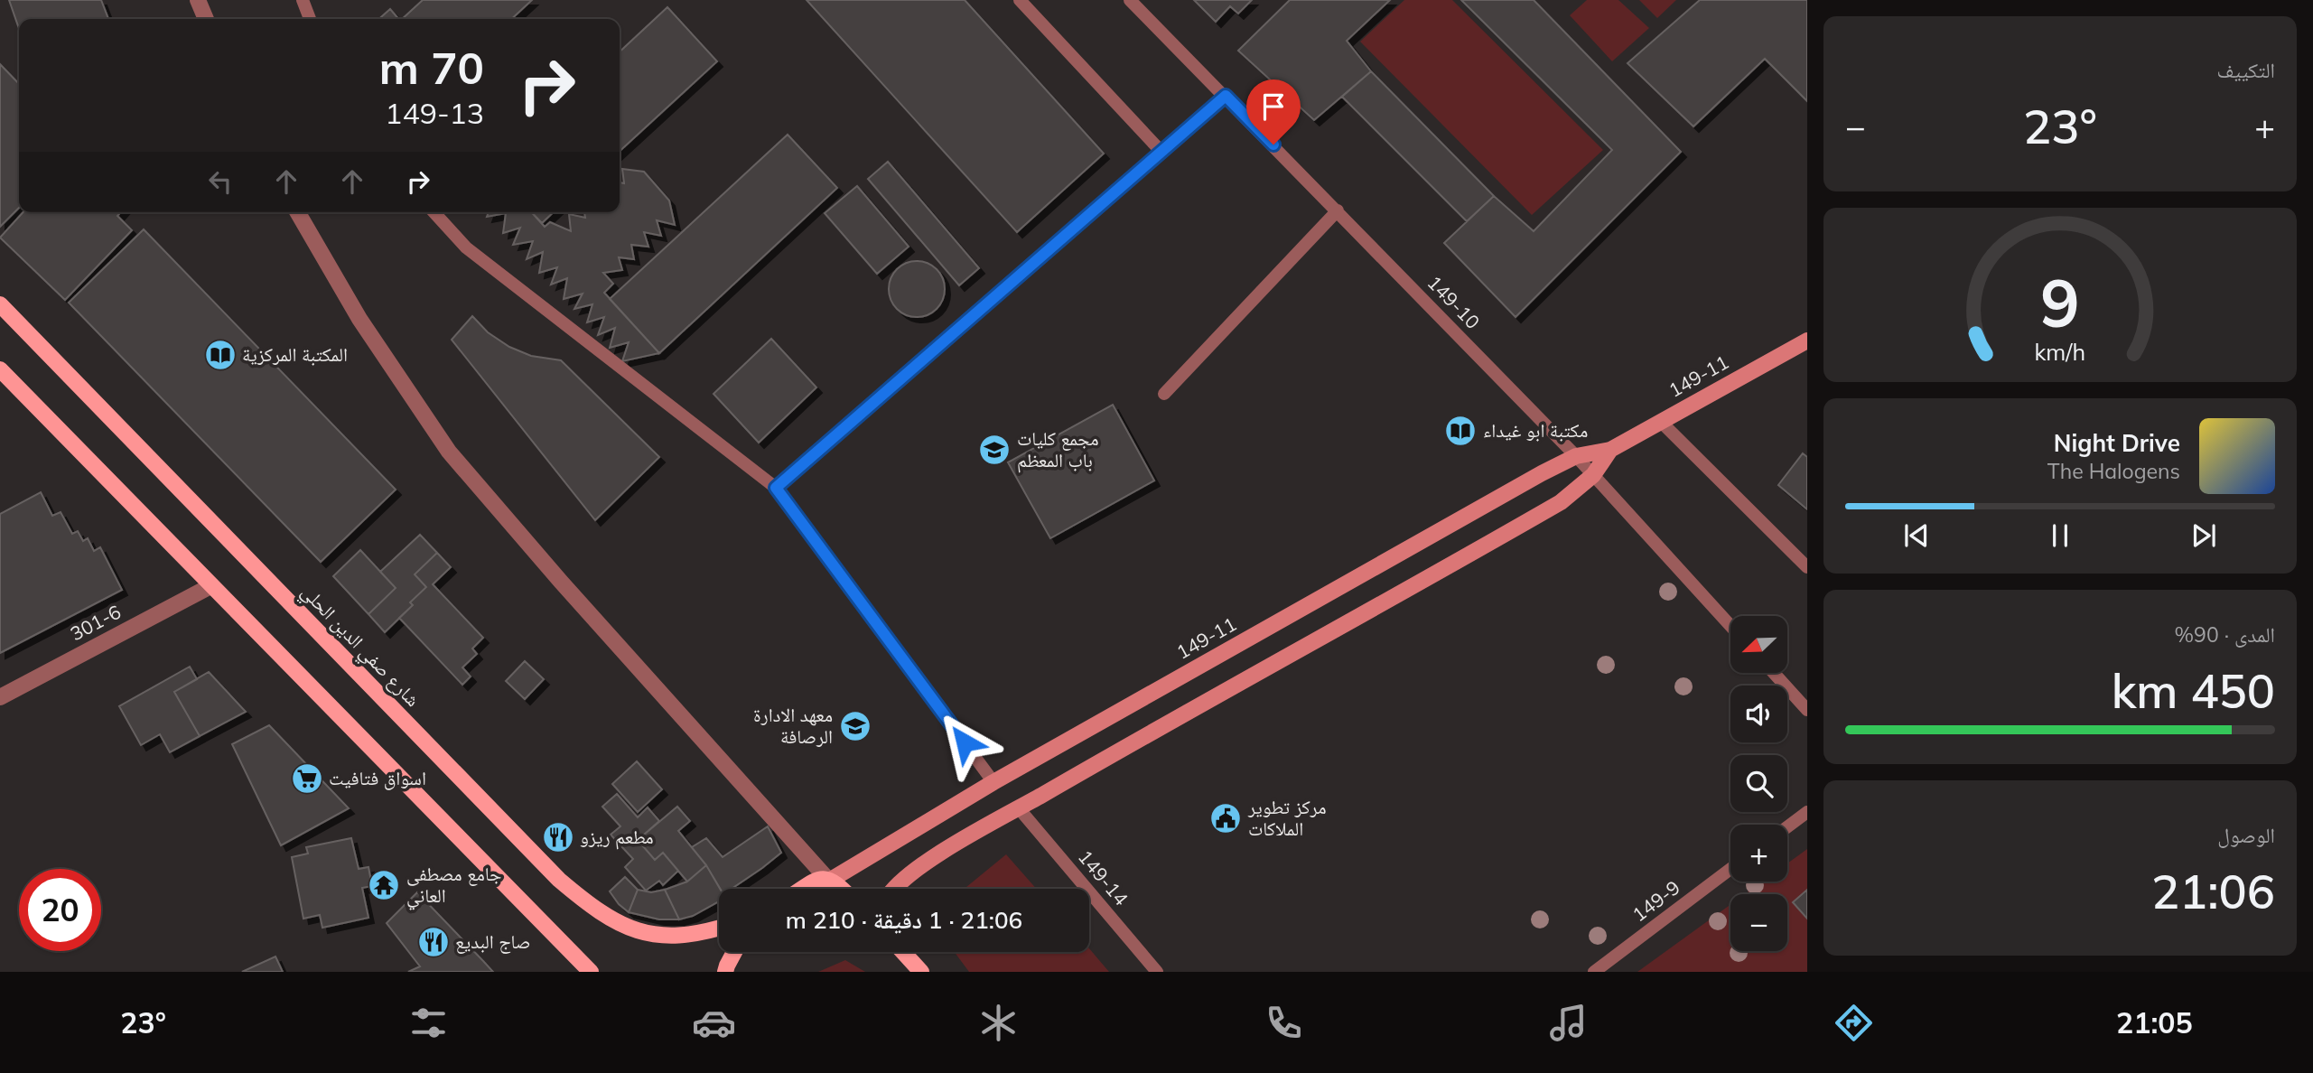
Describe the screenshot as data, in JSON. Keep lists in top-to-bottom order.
{
  "streets": {
    "main road": ["شارع صفي الدين الحلي"],
    "street": ["149-11", "301-6"],
    "lane": ["149-10", "149-14", "149-9"]
  },
  "crossings": [
    ["149-10", "149-11"],
    ["149-11", "149-14"]
  ],
  "places": {
    "library": ["المكتبة المركزية", "مكتبة ابو غيداء"],
    "school or university": ["مجمع كليات باب المعظم", "معهد الادارة الرصافة"],
    "supermarket": ["اسواق فتافيت"],
    "public building": ["مركز تطوير الملاكات"],
    "restaurant": ["مطعم ريزو", "صاج البديع"],
    "temple": ["جامع مصطفى العاني"]
  },
  "north": "bottom left",
  "page": {
    "tile": [
      "التكييف",
      ["المدى · 90%", "450 km"],
      ["الوصول", "21:06"]
    ],
    "turn": ["70 m", "149-13"],
    "heat": ["−", "23°", "+"],
    "song": ["Night Drive", "The Halogens"],
    "map_buttons": ["+", "−"],
    "limit": "20",
    "trip": "21:06 · 1 دقيقة · 210 m",
    "tabs": ["21:05", "23°"],
    "gauge": ["9", "km/h"]
  }
}
